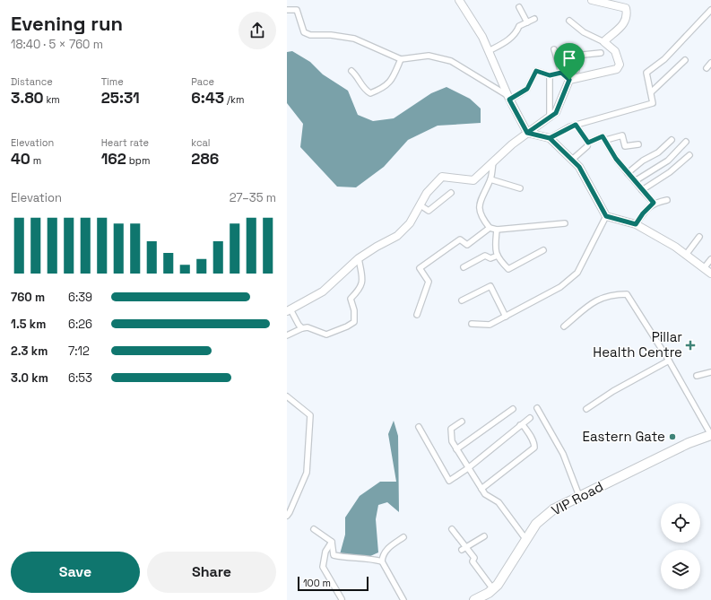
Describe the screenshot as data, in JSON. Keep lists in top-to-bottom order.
{
  "streets": {
    "highway": ["VIP Road"]
  },
  "places": {
    "health": ["Pillar Health Centre"],
    "other": ["Eastern Gate"]
  },
  "scale_bar": "100 m",
  "page": {
    "heading": ["Evening run", "18:40 · 5 × 760 m"],
    "stats": [
      ["Distance", "3.80 km"],
      ["Time", "25:31"],
      ["Pace", "6:43 /km"],
      ["Elevation", "40 m"],
      ["Heart rate", "162 bpm"],
      ["kcal", "286"]
    ],
    "chart": ["Elevation", "27–35 m"],
    "list": [
      {
        "name": "760 m",
        "note": "6:39"
      },
      {
        "name": "1.5 km",
        "note": "6:26"
      },
      {
        "name": "2.3 km",
        "note": "7:12"
      },
      {
        "name": "3.0 km",
        "note": "6:53"
      }
    ],
    "buttons": ["Save", "Share"],
    "scale": "100 m"
  }
}
